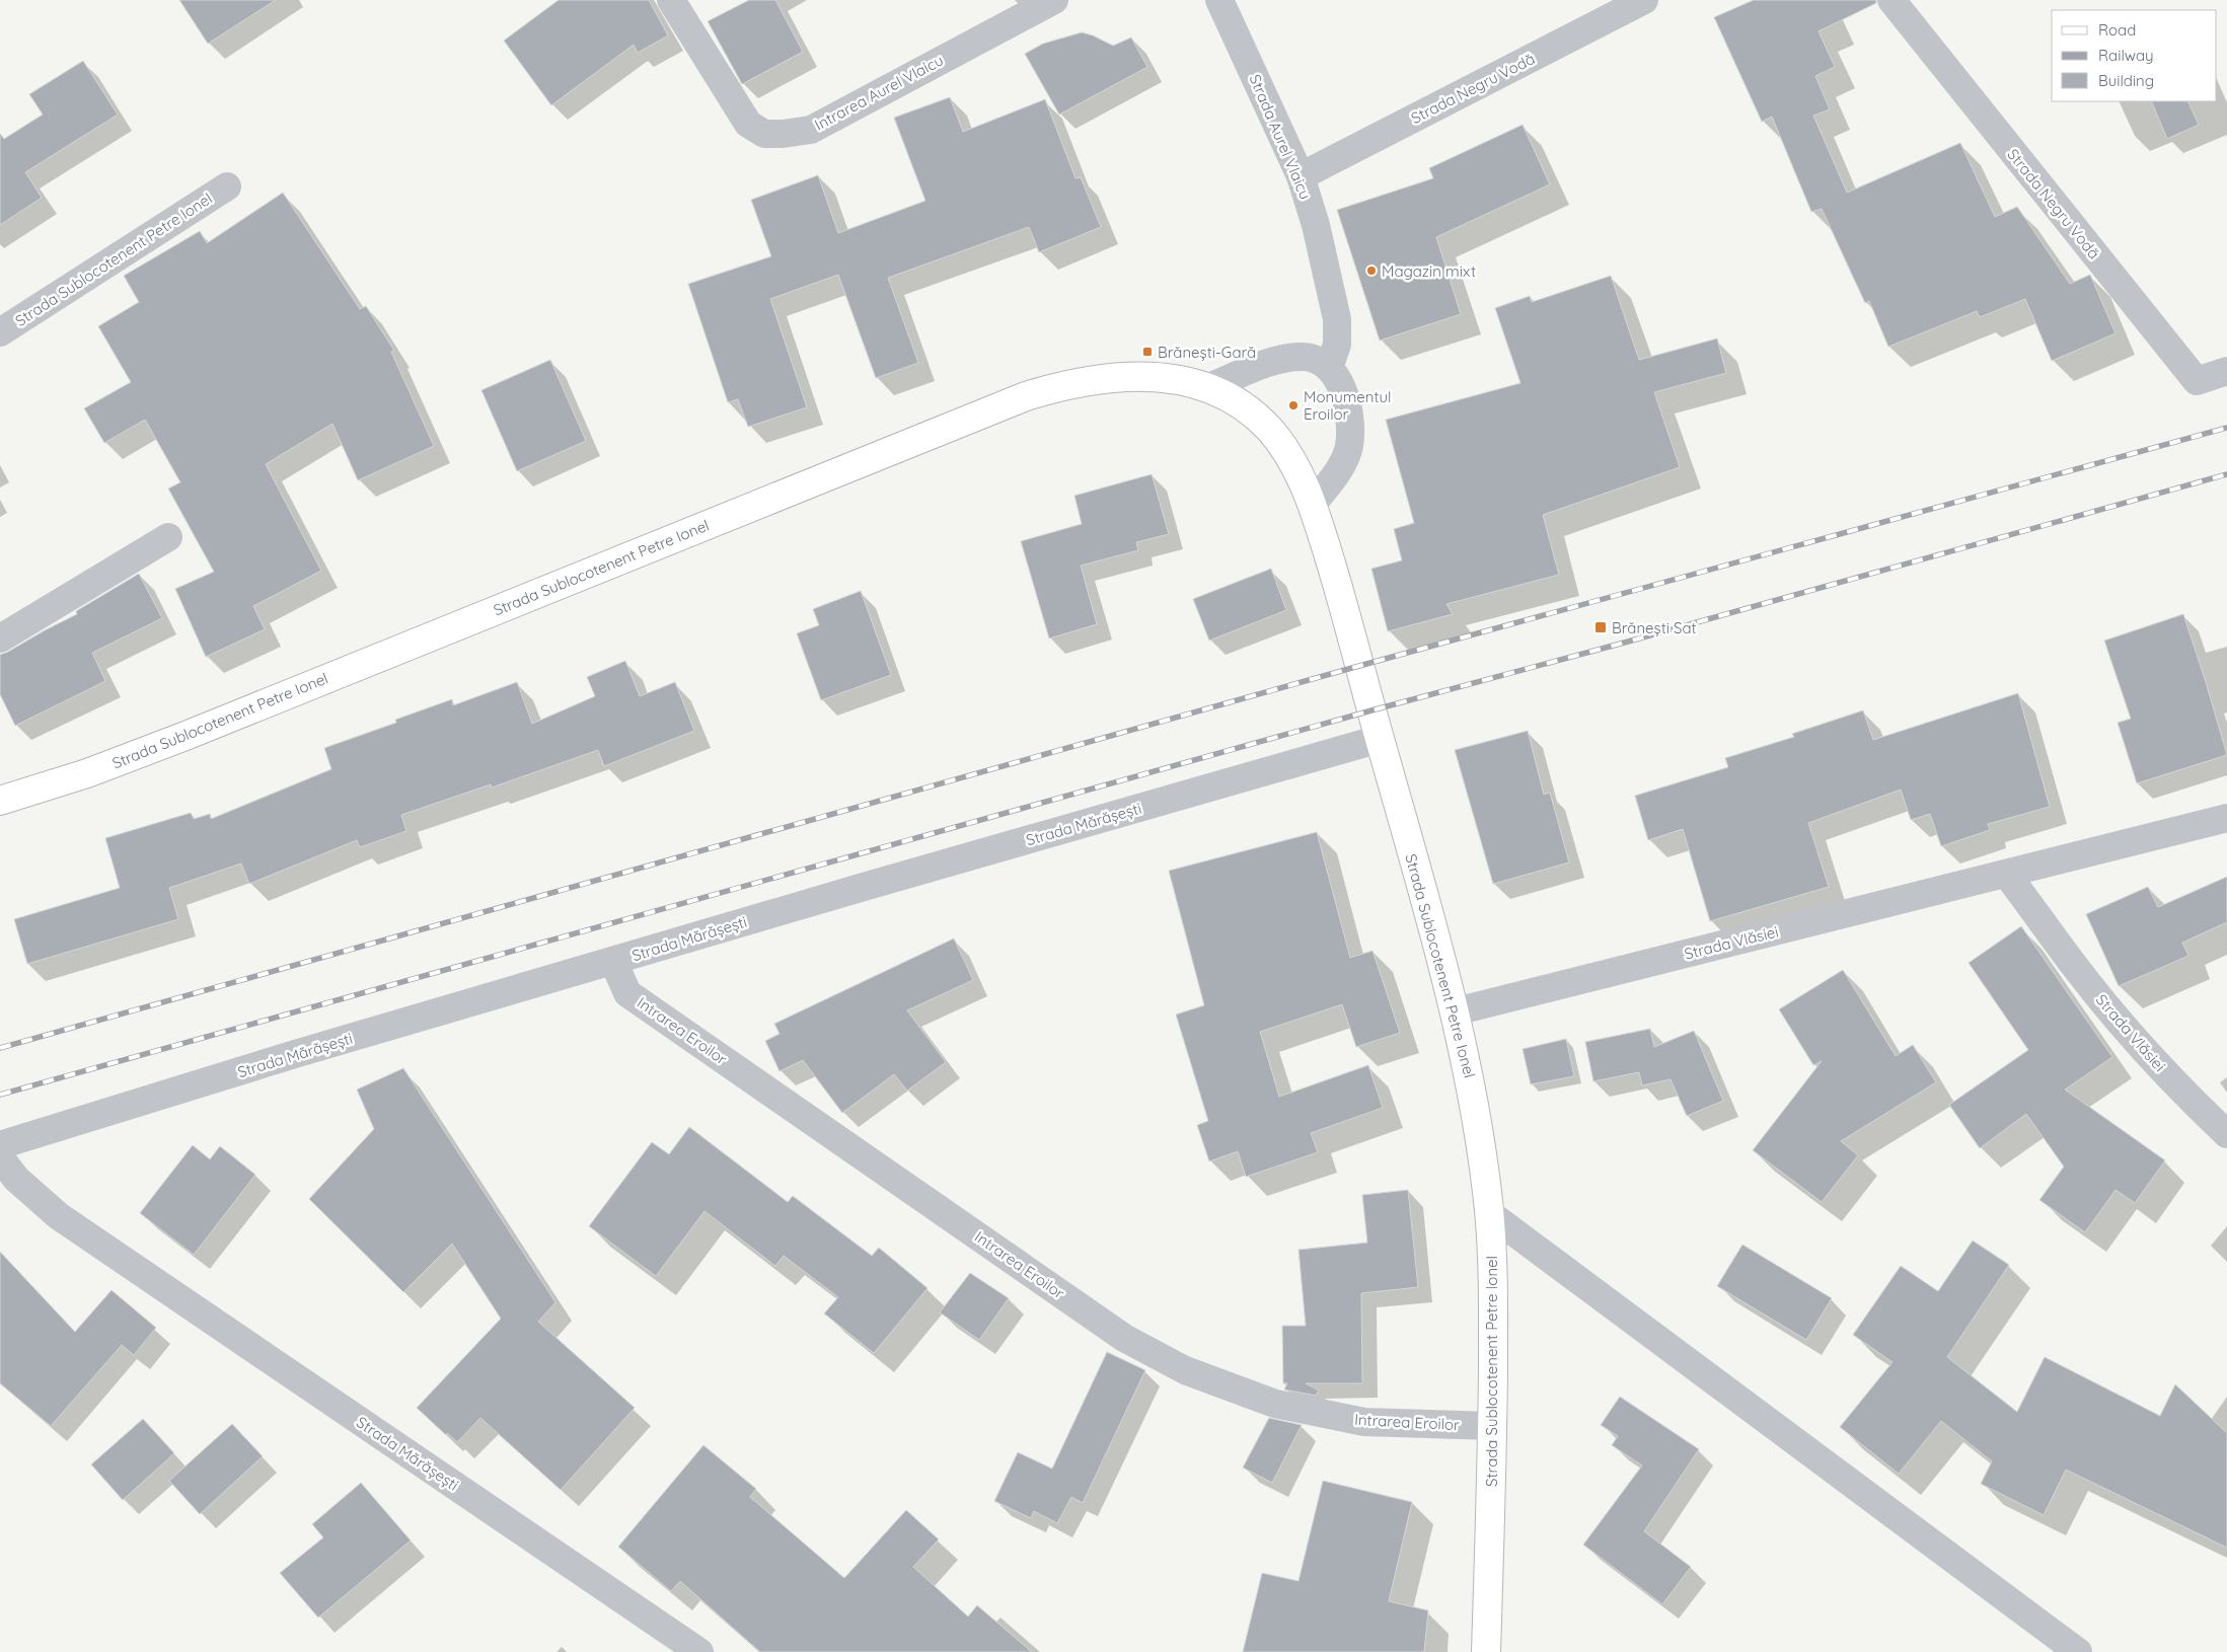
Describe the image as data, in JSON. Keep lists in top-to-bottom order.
{
  "streets": {
    "main road": ["Strada Sublocotenent Petre Ionel"],
    "street": [
      "Strada Negru Vodă",
      "Intrarea Aurel Vlaicu",
      "Strada Aurel Vlaicu",
      "Strada Mărășești",
      "Strada Vlăsiei",
      "Intrarea Eroilor"
    ]
  },
  "crossings": [
    ["Strada Negru Vodă", "Strada Aurel Vlaicu"],
    ["Strada Sublocotenent Petre Ionel", "Strada Mărășești"],
    ["Strada Sublocotenent Petre Ionel", "Strada Vlăsiei"],
    ["Strada Sublocotenent Petre Ionel", "Intrarea Eroilor"],
    ["Strada Mărășești", "Intrarea Eroilor"]
  ],
  "places": {
    "other": ["Magazin mixt", "Monumentul Eroilor"],
    "transit": ["Brănești-Gară", "Brănești Sat"]
  },
  "legend": ["Road", "Railway", "Building"]
}
